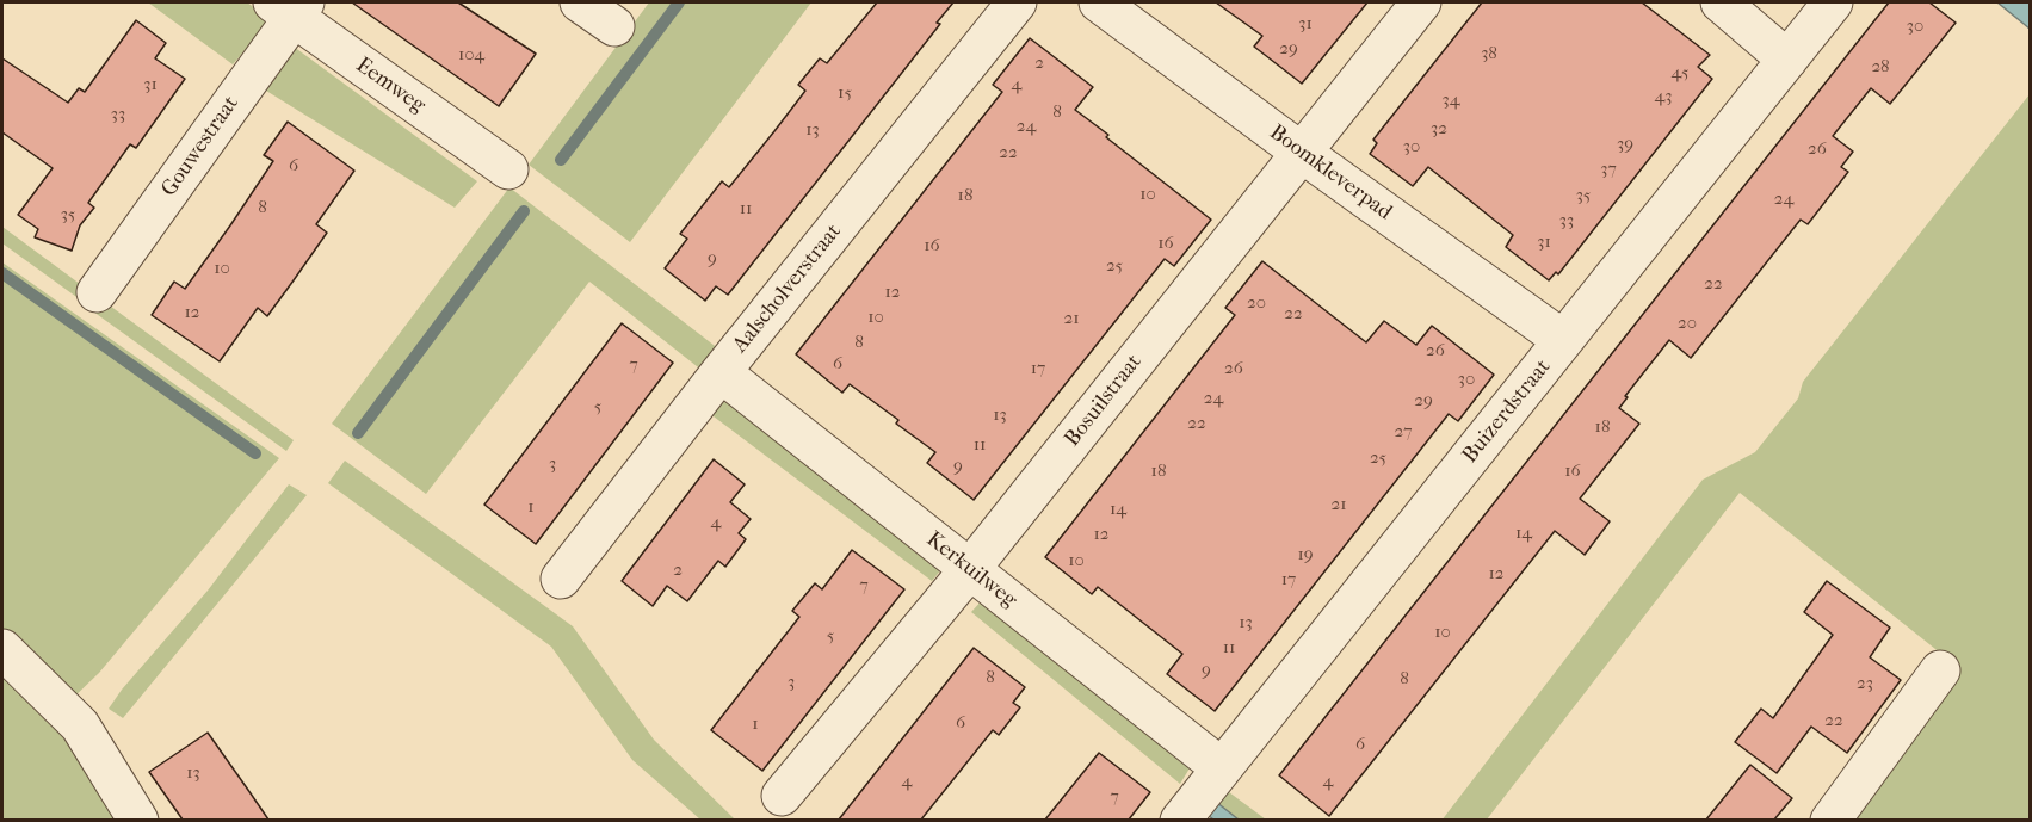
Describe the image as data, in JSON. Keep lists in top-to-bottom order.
{
  "streets": {
    "street": [
      "Eemweg",
      "Gouwestraat",
      "Boomkleverpad",
      "Aalscholverstraat",
      "Bosuilstraat",
      "Buizerdstraat",
      "Kerkuilweg"
    ]
  },
  "crossings": [
    ["Eemweg", "Gouwestraat"],
    ["Boomkleverpad", "Bosuilstraat"],
    ["Boomkleverpad", "Buizerdstraat"],
    ["Aalscholverstraat", "Kerkuilweg"],
    ["Bosuilstraat", "Kerkuilweg"],
    ["Buizerdstraat", "Kerkuilweg"]
  ],
  "house_numbers": [
    "31",
    "30",
    "29",
    "38",
    "104",
    "2",
    "28",
    "45",
    "31",
    "4",
    "15",
    "43",
    "34",
    "8",
    "33",
    "24",
    "32",
    "13",
    "39",
    "30",
    "26",
    "22",
    "6",
    "37",
    "10",
    "18",
    "35",
    "24",
    "8",
    "11",
    "35",
    "33",
    "31",
    "16",
    "16",
    "9",
    "25",
    "10",
    "22",
    "12",
    "20",
    "12",
    "22",
    "10",
    "21",
    "20",
    "8",
    "26",
    "6",
    "7",
    "17",
    "26",
    "30",
    "24",
    "29",
    "5",
    "13",
    "22",
    "18",
    "27",
    "11",
    "25",
    "3",
    "9",
    "18",
    "16",
    "21",
    "1",
    "14",
    "4",
    "14",
    "12",
    "19",
    "10",
    "2",
    "12",
    "17",
    "7",
    "13",
    "10",
    "5",
    "11",
    "9",
    "8",
    "8",
    "3",
    "23",
    "22",
    "6",
    "1",
    "6",
    "13",
    "4",
    "4",
    "7"
  ]
}
